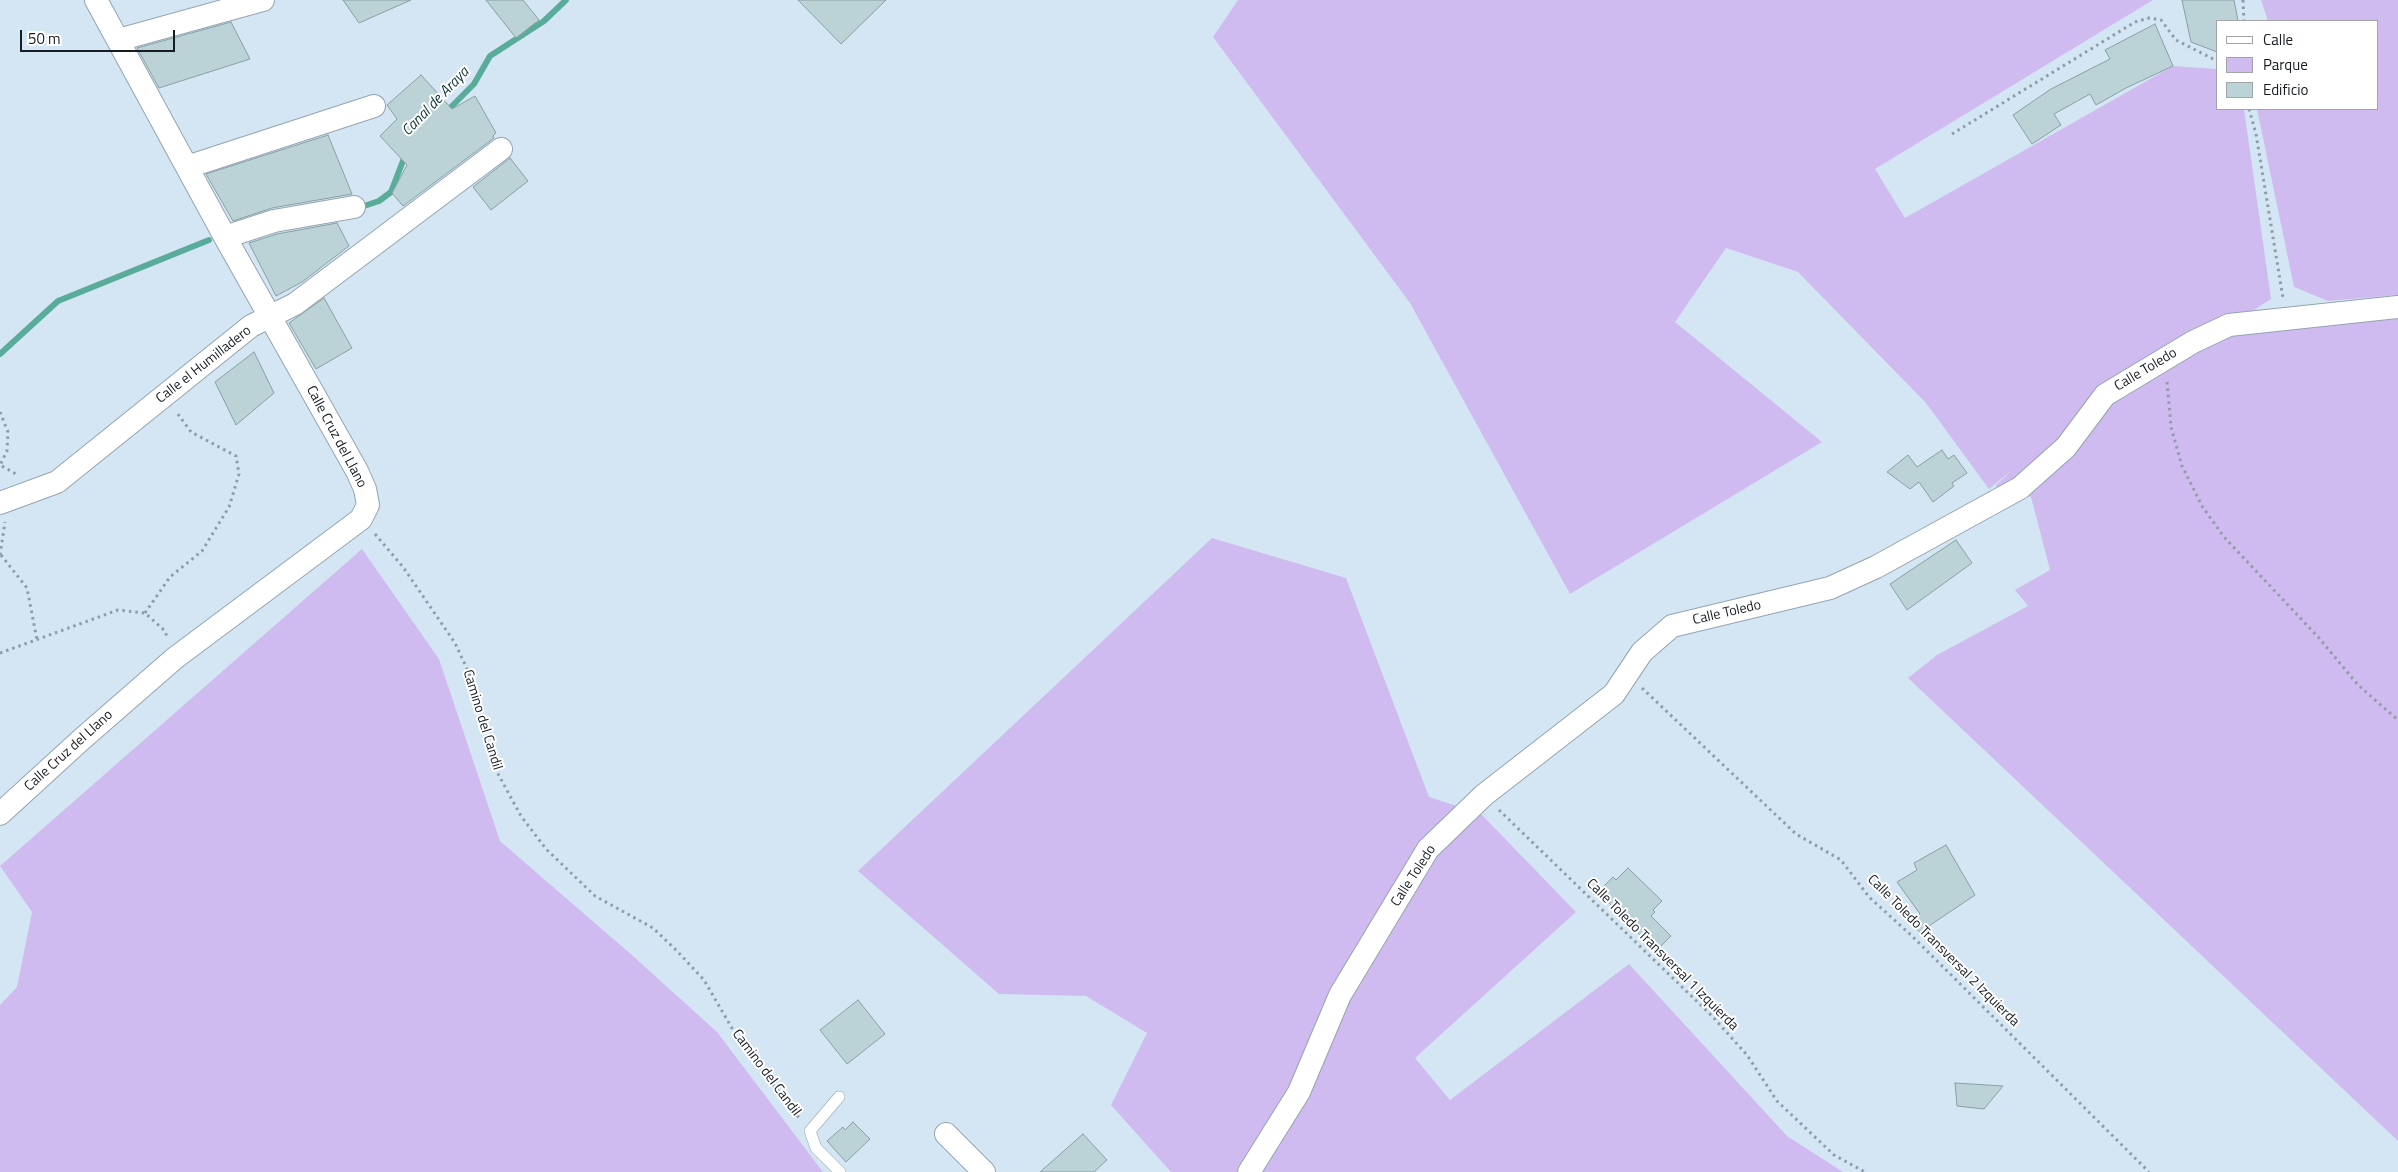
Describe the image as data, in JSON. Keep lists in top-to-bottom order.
{
  "streets": {
    "street": ["Calle el Humilladero", "Calle Toledo", "Calle Cruz del Llano"],
    "lane": ["Camino del Candil"],
    "path": ["Calle Toledo Transversal 2 Izquierda", "Calle Toledo Transversal 1 Izquierda"]
  },
  "crossings": [
    ["Calle el Humilladero", "Calle Cruz del Llano"],
    ["Calle Toledo", "Calle Toledo Transversal 2 Izquierda"],
    ["Calle Toledo", "Calle Toledo Transversal 1 Izquierda"],
    ["Calle Cruz del Llano", "Camino del Candil"]
  ],
  "water": ["Canal de Araya"],
  "legend": ["Calle", "Parque", "Edificio"],
  "scale_bar": "50 m"
}
